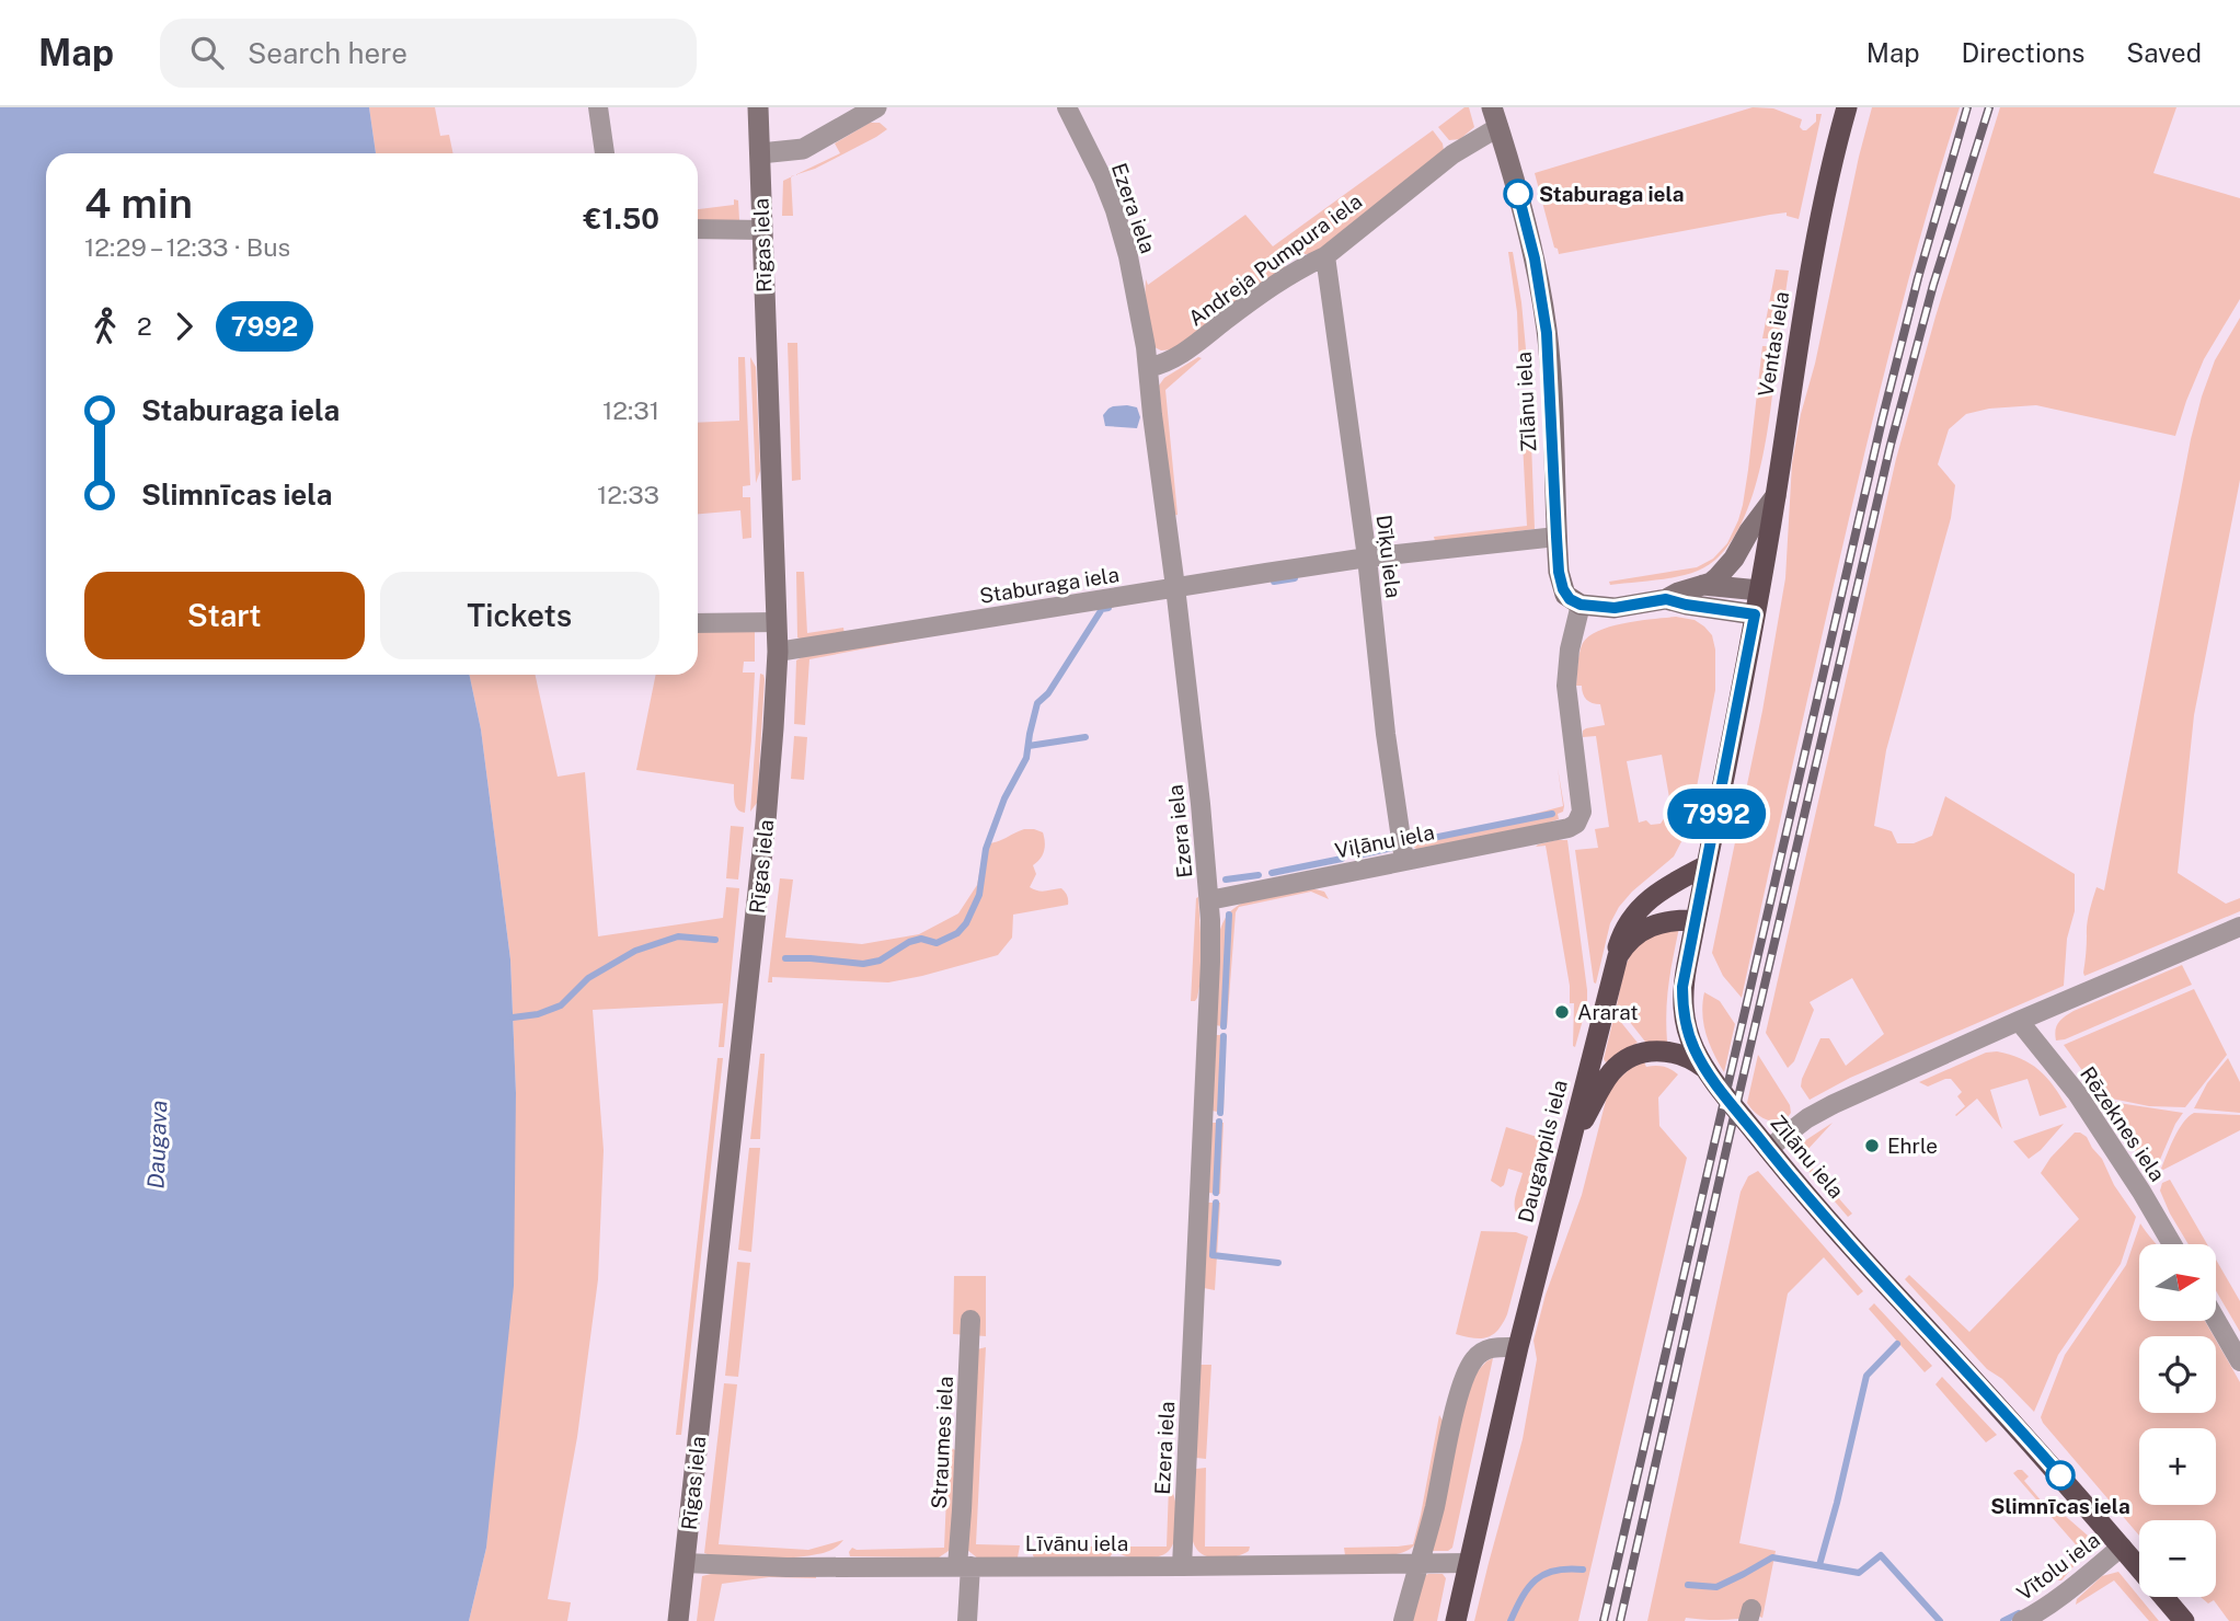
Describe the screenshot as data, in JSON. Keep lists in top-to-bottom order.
{
  "streets": {
    "highway": ["Ventas iela", "Zīlānu iela", "Daugavpils iela"],
    "main road": ["Rīgas iela"],
    "street": [
      "Ezera iela",
      "Andreja Pumpura iela",
      "Dīķu iela",
      "Staburaga iela",
      "Viļānu iela",
      "Rēzeknes iela",
      "Straumes iela",
      "Līvānu iela",
      "Vītolu iela"
    ]
  },
  "crossings": [
    ["Ezera iela", "Andreja Pumpura iela"],
    ["Ezera iela", "Staburaga iela"],
    ["Ezera iela", "Viļānu iela"],
    ["Ezera iela", "Līvānu iela"],
    ["Rīgas iela", "Staburaga iela"],
    ["Rīgas iela", "Līvānu iela"],
    ["Andreja Pumpura iela", "Zīlānu iela"],
    ["Andreja Pumpura iela", "Dīķu iela"],
    ["Ventas iela", "Zīlānu iela"],
    ["Zīlānu iela", "Staburaga iela"],
    ["Zīlānu iela", "Viļānu iela"],
    ["Zīlānu iela", "Daugavpils iela"],
    ["Zīlānu iela", "Vītolu iela"],
    ["Dīķu iela", "Staburaga iela"],
    ["Dīķu iela", "Viļānu iela"],
    ["Daugavpils iela", "Līvānu iela"],
    ["Straumes iela", "Līvānu iela"]
  ],
  "water": ["Daugava"],
  "places": [
    "Staburaga iela",
    "Ararat",
    "Ehrle",
    "Slimnīcas iela"
  ],
  "lines": ["bus line 7992"],
  "north": "right",
  "page": {
    "header": "Map",
    "search": "Search here",
    "nav": ["Map", "Directions", "Saved"],
    "on_map": "7992",
    "heading": ["4 min", "12:29 – 12:33 · Bus", "€1.50"],
    "legs": ["2", "7992"],
    "list": [
      {
        "name": "Staburaga iela",
        "value": "12:31"
      },
      {
        "name": "Slimnīcas iela",
        "value": "12:33"
      }
    ],
    "buttons": ["Start", "Tickets"],
    "map_buttons": ["+", "−"]
  }
}
